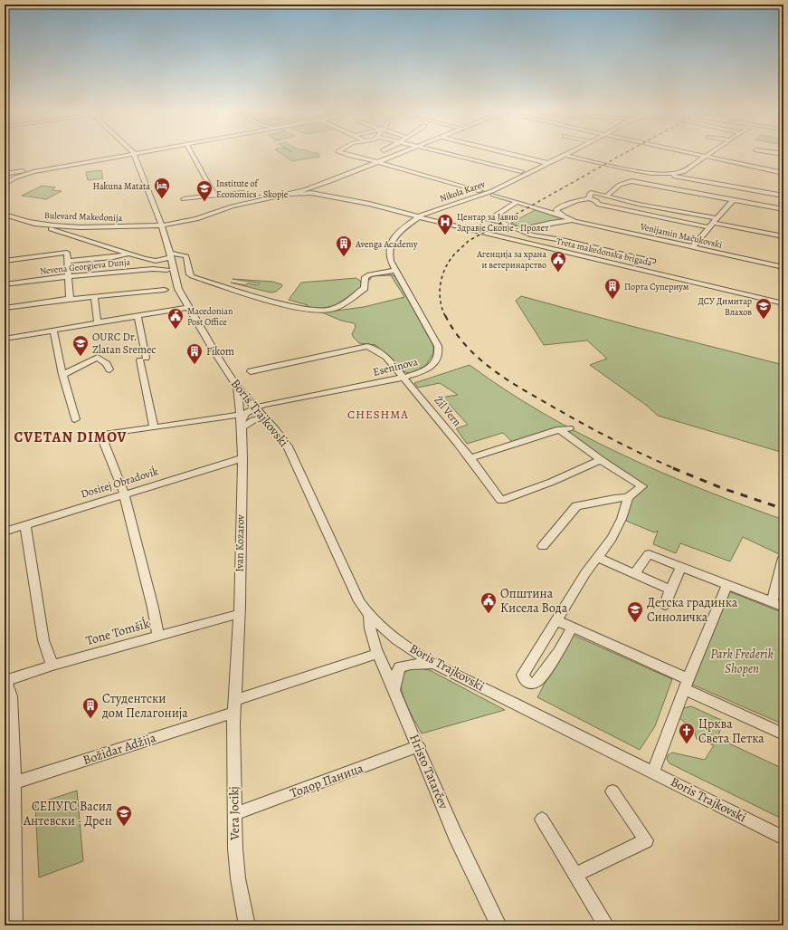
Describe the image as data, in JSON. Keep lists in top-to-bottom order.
{
  "streets": {
    "street": [
      "Nikola Karev",
      "Bulevard Makedonija",
      "Venijamin Mačukovski",
      "Treta makedonska brigada",
      "Nevena Georgieva Dunja",
      "Eseninova",
      "Žil Vern",
      "Boris Trajkovski",
      "Dositej Obradoviḱ",
      "Ivan Kozarov",
      "Tone Tomšiḱ",
      "Božidar Adžija",
      "Hristo Tatarčev",
      "Тодор Паница",
      "Vera Jocikj"
    ]
  },
  "crossings": [
    ["Nikola Karev", "Treta makedonska brigada"],
    ["Nikola Karev", "Eseninova"],
    ["Bulevard Makedonija", "Boris Trajkovski"],
    ["Treta makedonska brigada", "Eseninova"],
    ["Eseninova", "Žil Vern"],
    ["Eseninova", "Boris Trajkovski"],
    ["Boris Trajkovski", "Ivan Kozarov"],
    ["Boris Trajkovski", "Hristo Tatarčev"],
    ["Dositej Obradoviḱ", "Ivan Kozarov"],
    ["Ivan Kozarov", "Tone Tomšiḱ"],
    ["Ivan Kozarov", "Božidar Adžija"],
    ["Ivan Kozarov", "Vera Jocikj"],
    ["Božidar Adžija", "Hristo Tatarčev"],
    ["Božidar Adžija", "Vera Jocikj"],
    ["Hristo Tatarčev", "Тодор Паница"],
    ["Тодор Паница", "Vera Jocikj"]
  ],
  "districts": ["CHESHMA", "CVETAN DIMOV"],
  "parks": ["Park Frederik Shopen"],
  "places": {
    "hotel": ["Hakuna Matata"],
    "school or university": [
      "Institute of Economics - Skopje",
      "ДСУ Димитар Влахов",
      "OURC Dr. Zlatan Sremec",
      "Детска градинка Синоличка",
      "СЕПУГС Васил Антевски - Дрен"
    ],
    "hospital": ["Центар за Јавно Здравје Скопје - Пролет"],
    "building": [
      "Avenga Academy",
      "Порта Супериум",
      "Fikom",
      "Студентски дом Пелагонија"
    ],
    "public building": ["Агенција за храна и ветеринарство", "Macedonian Post Office", "Општина Кисела Вода"],
    "church": ["Црква Света Петка"]
  }
}
